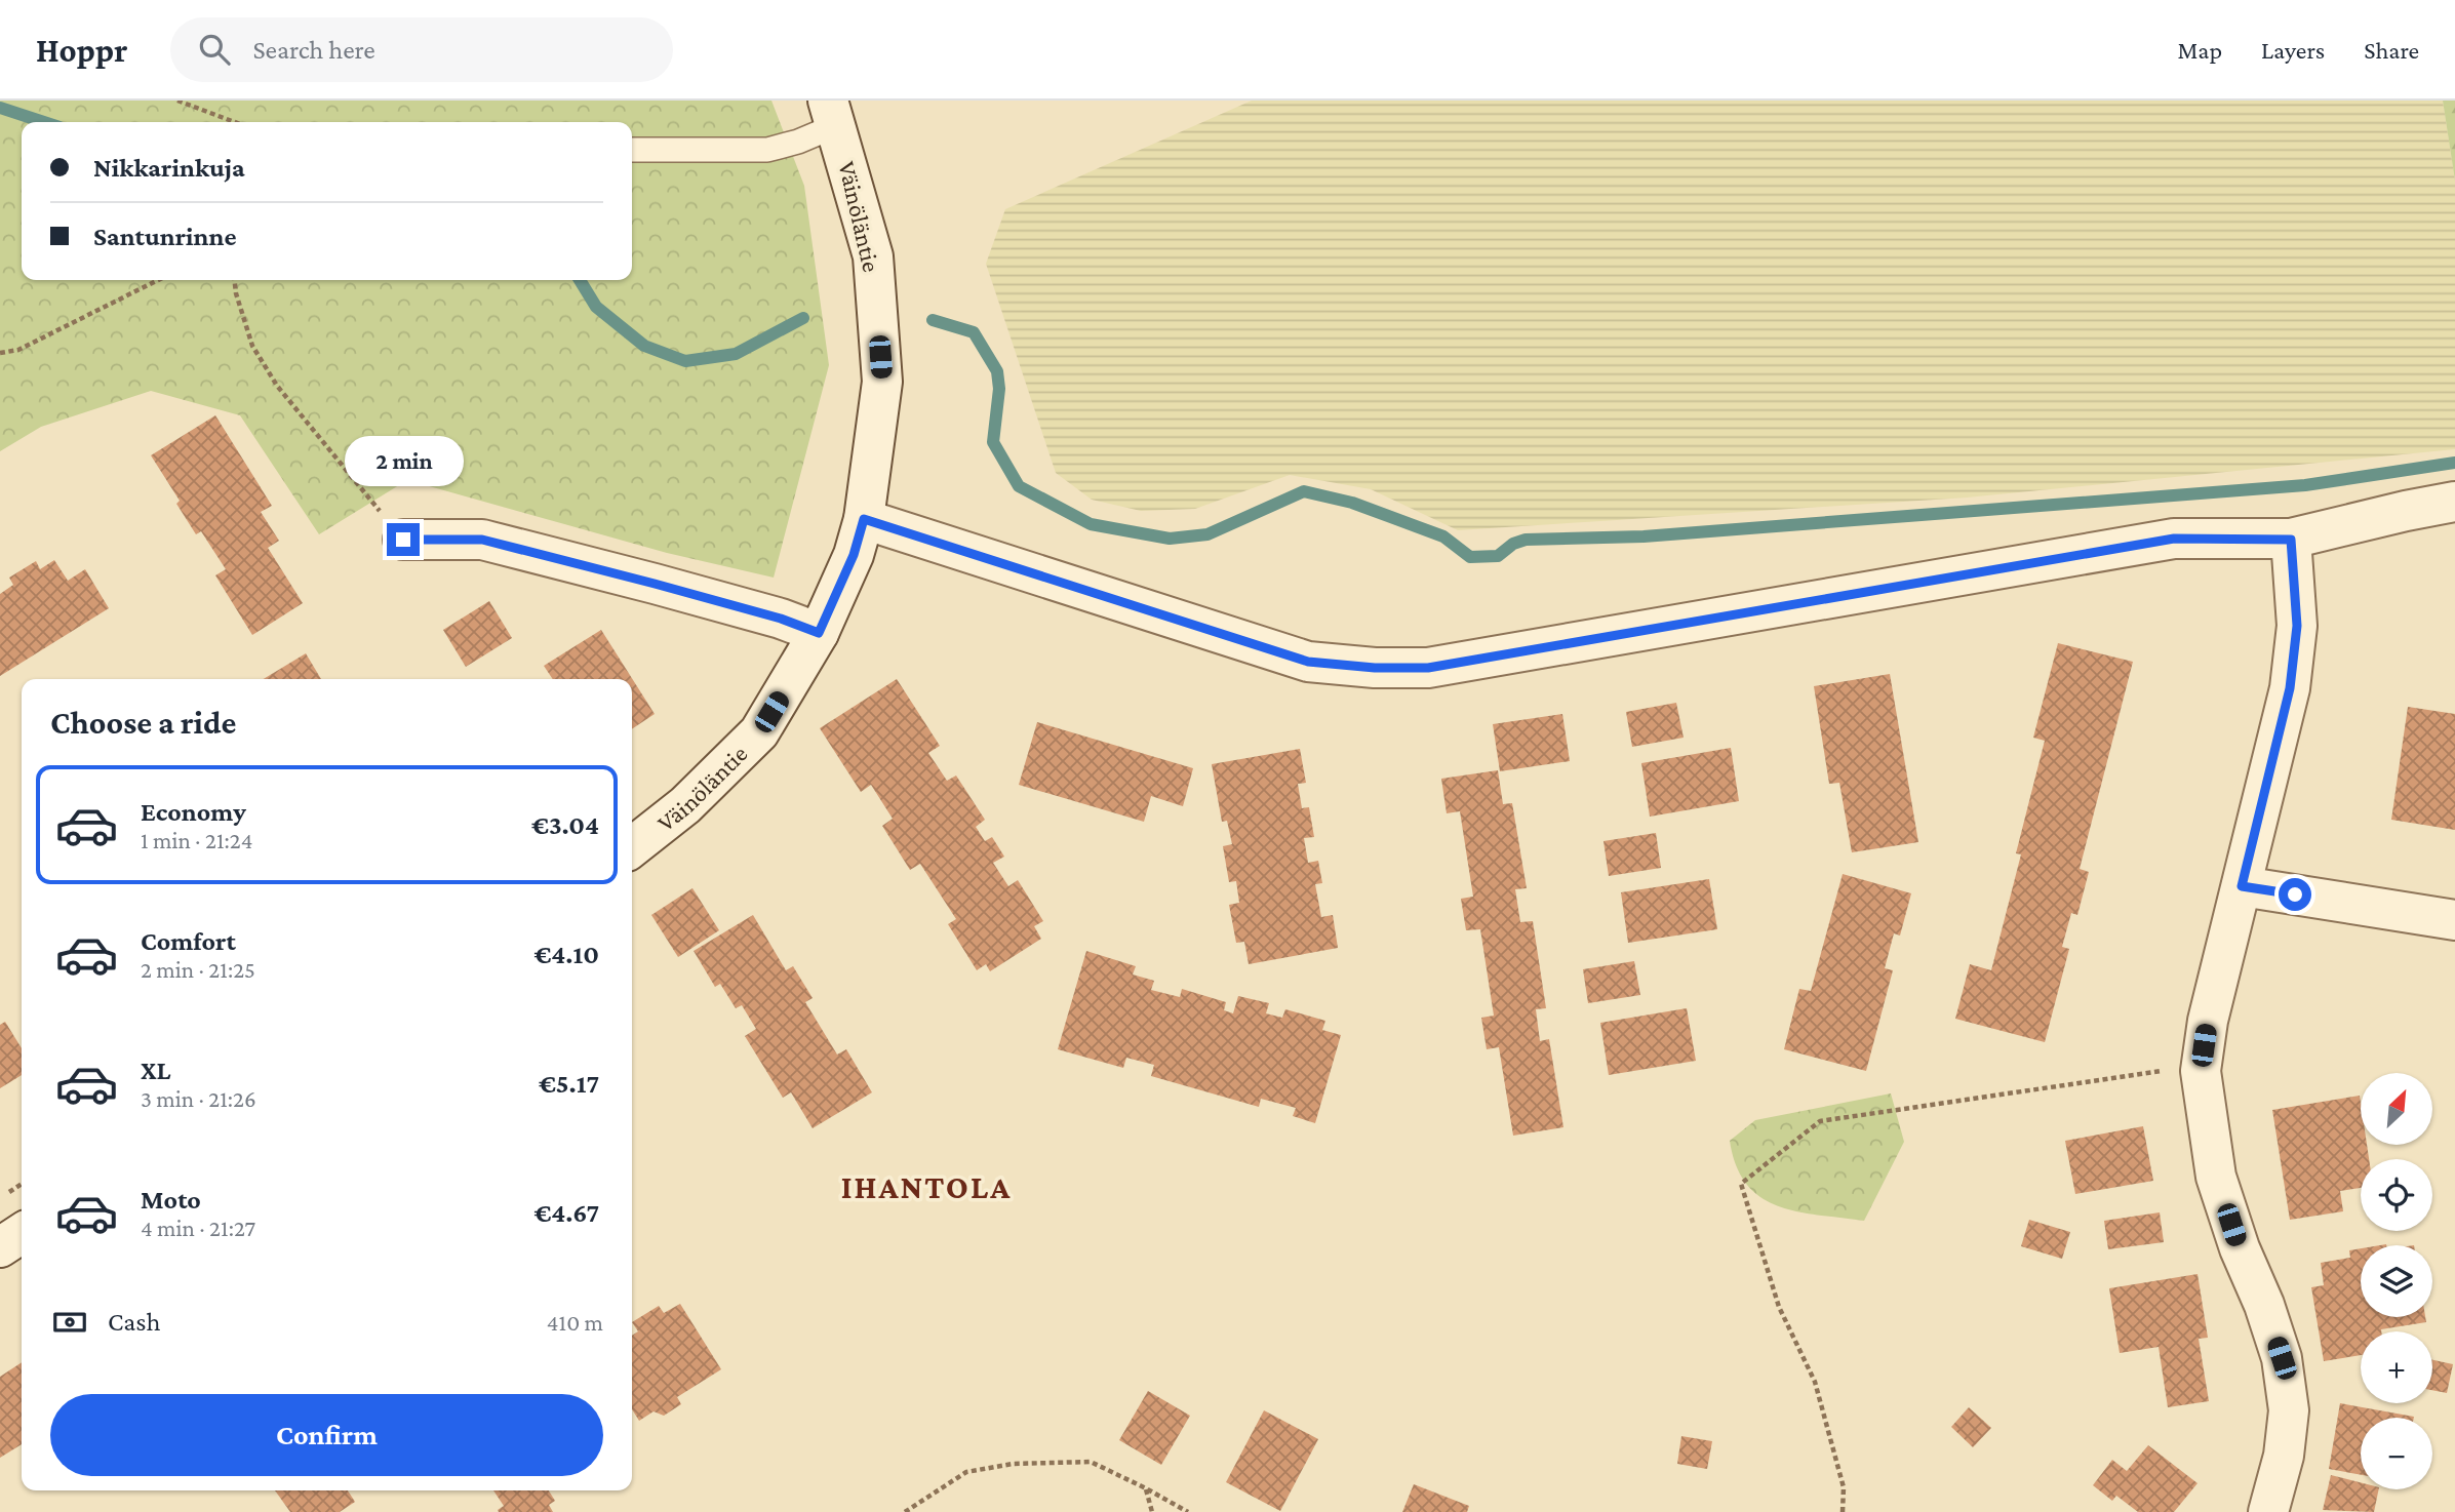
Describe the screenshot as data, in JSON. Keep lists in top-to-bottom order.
{
  "streets": {
    "street": ["Väinöläntie"]
  },
  "districts": ["IHANTOLA"],
  "north": "top right",
  "page": {
    "header": "Hoppr",
    "search": "Search here",
    "nav": ["Map", "Layers", "Share"],
    "banner": ["Nikkarinkuja", "Santunrinne"],
    "bubble": "2 min",
    "heading": "Choose a ride",
    "list": [
      {
        "name": "Economy",
        "note": "1 min · 21:24",
        "value": "€3.04"
      },
      {
        "name": "Comfort",
        "note": "2 min · 21:25",
        "value": "€4.10"
      },
      {
        "name": "XL",
        "note": "3 min · 21:26",
        "value": "€5.17"
      },
      {
        "name": "Moto",
        "note": "4 min · 21:27",
        "value": "€4.67"
      }
    ],
    "map_buttons": ["+", "−"],
    "pay": ["Cash", "410 m"],
    "buttons": "Confirm"
  }
}
